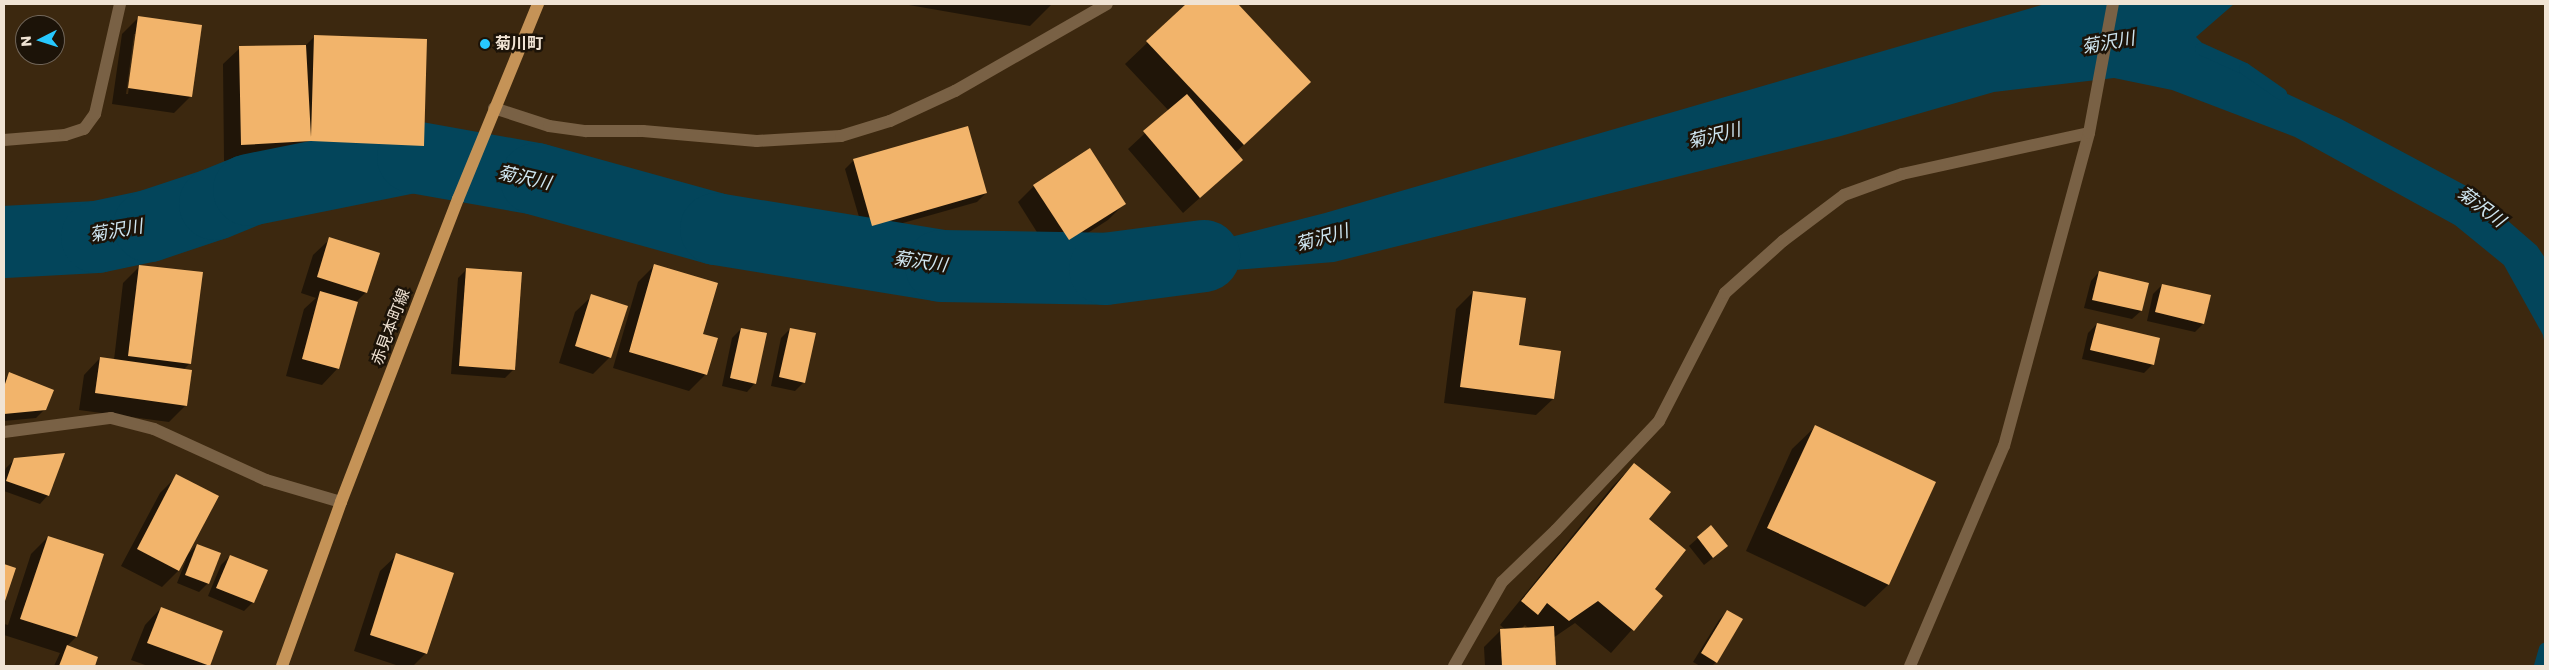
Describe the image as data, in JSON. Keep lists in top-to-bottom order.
{
  "streets": {
    "main road": ["赤見本町線"]
  },
  "water": ["菊沢川"],
  "places": ["菊川町"],
  "north": "left"
}
